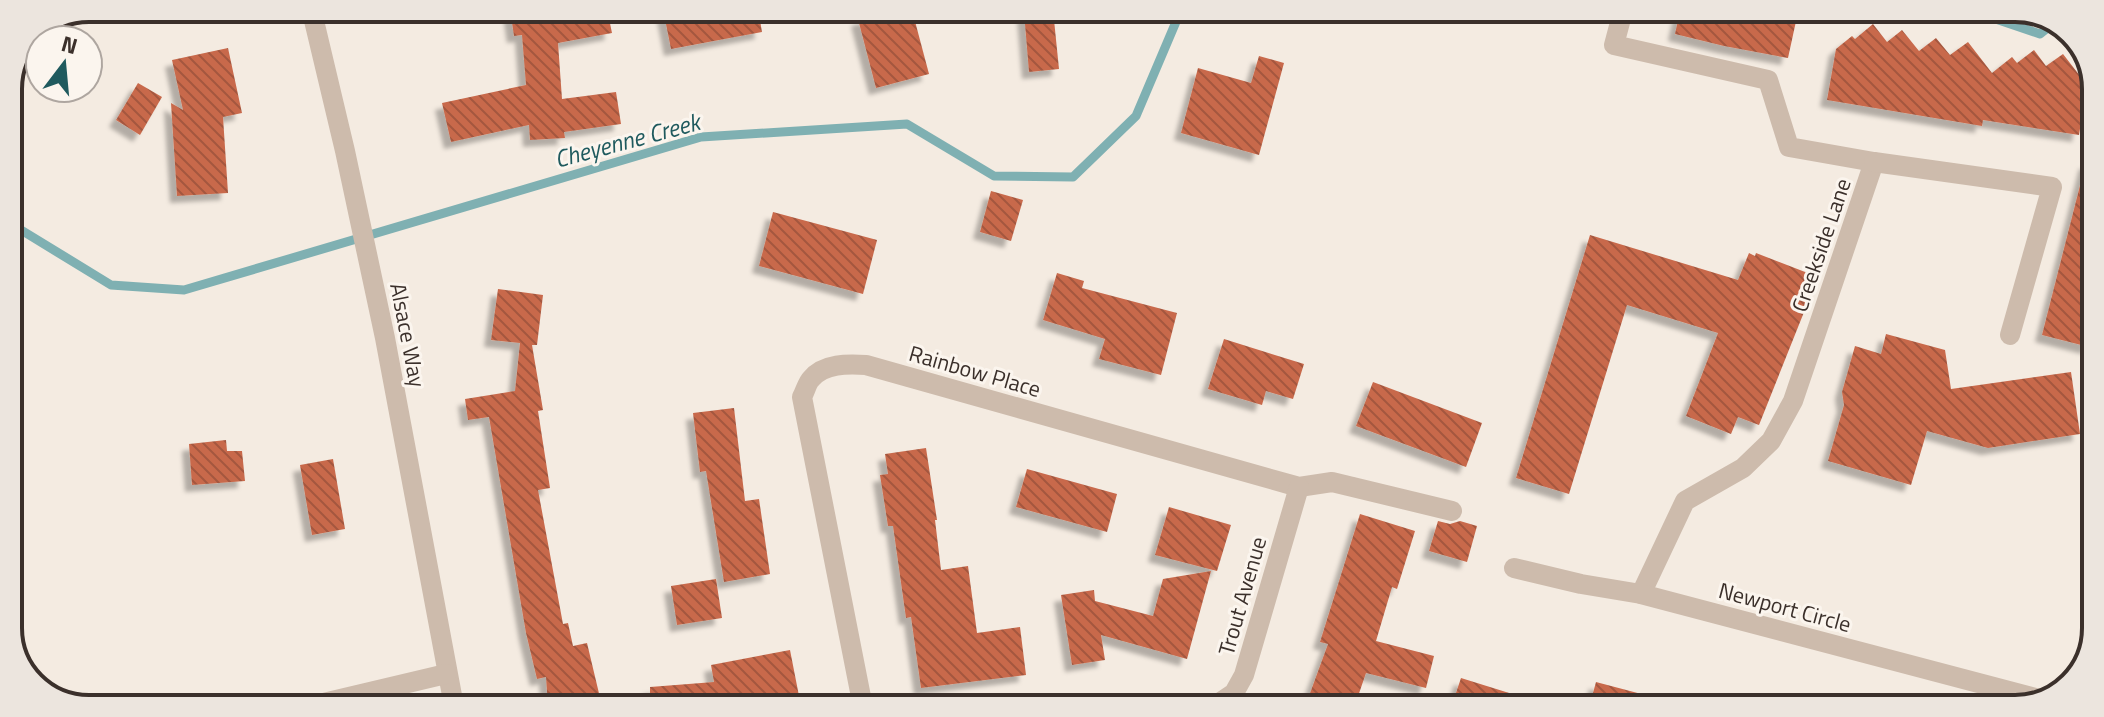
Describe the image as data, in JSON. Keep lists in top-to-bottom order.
{
  "streets": {
    "street": [
      "Creekside Lane",
      "Alsace Way",
      "Rainbow Place",
      "Trout Avenue",
      "Newport Circle"
    ]
  },
  "crossings": [
    ["Creekside Lane", "Newport Circle"],
    ["Rainbow Place", "Trout Avenue"]
  ],
  "water": ["Cheyenne Creek"],
  "north": "top"
}
